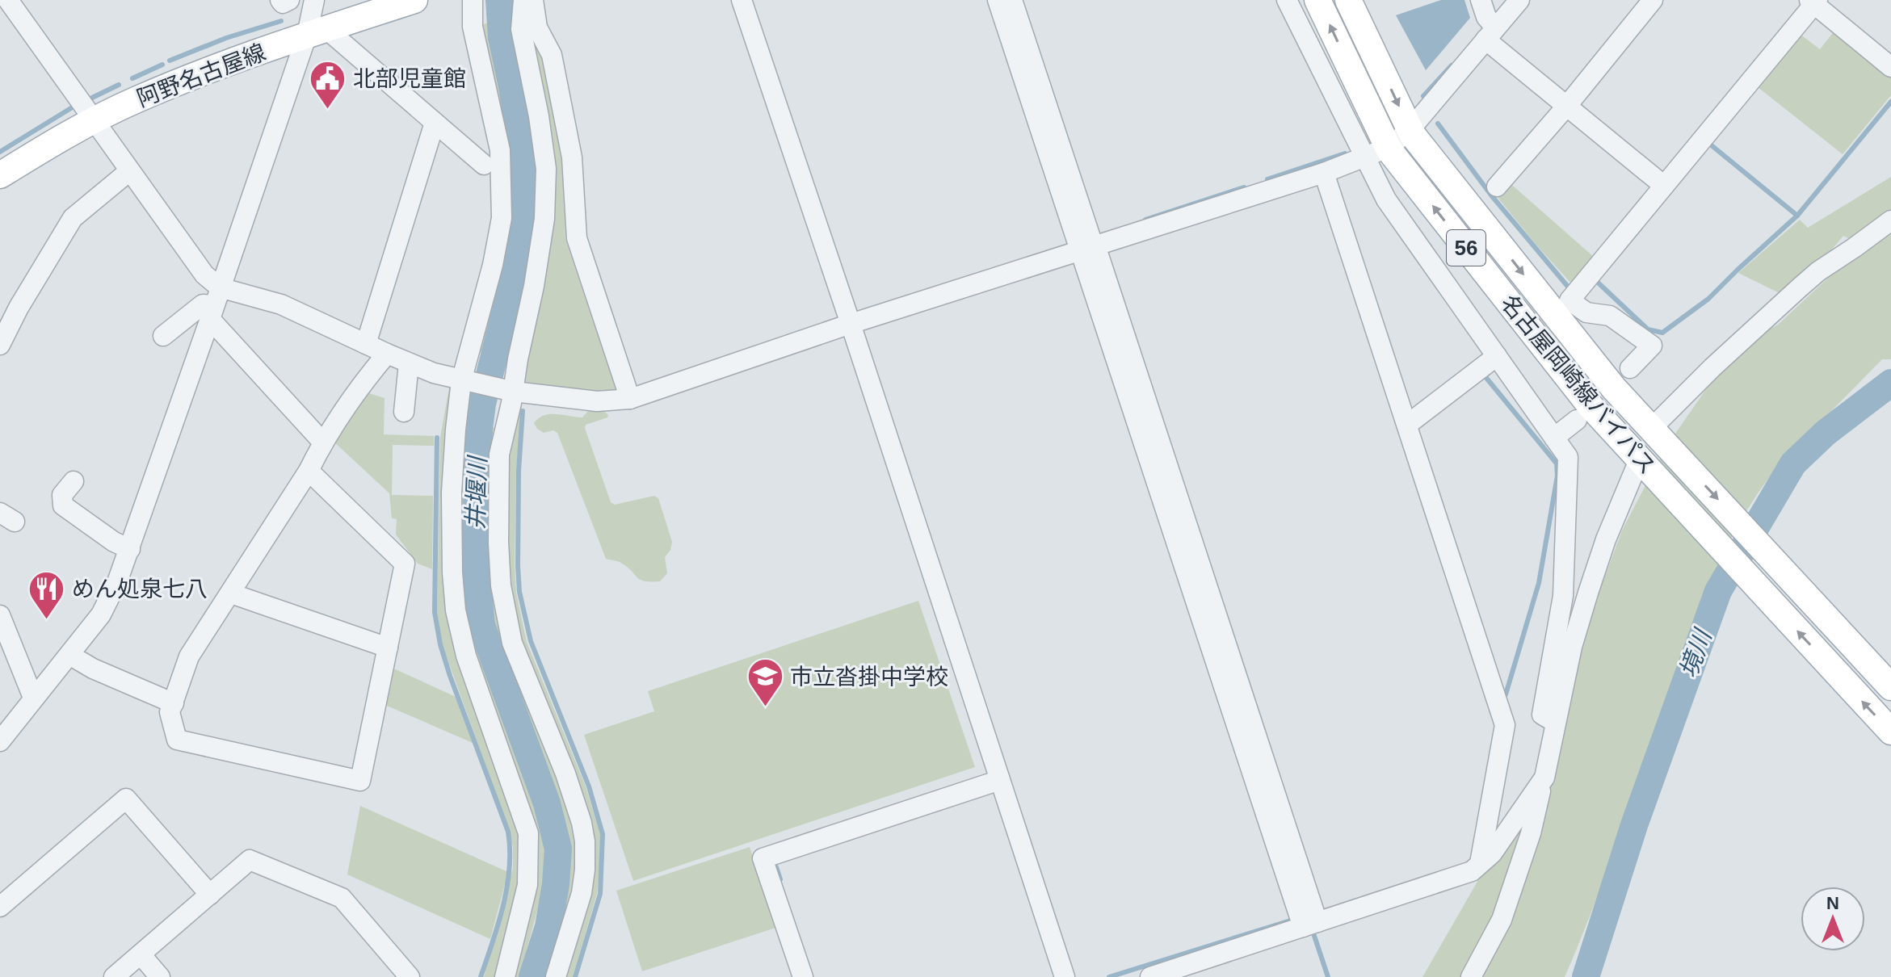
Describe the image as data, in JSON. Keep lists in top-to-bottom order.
{
  "streets": {
    "main road": ["阿野名古屋線", "56", "名古屋岡崎線バイパス"]
  },
  "water": ["井堰川", "境川"],
  "places": {
    "public building": ["北部児童館"],
    "restaurant": ["めん処泉七八"],
    "school or university": ["市立沓掛中学校"]
  },
  "north": "top"
}
